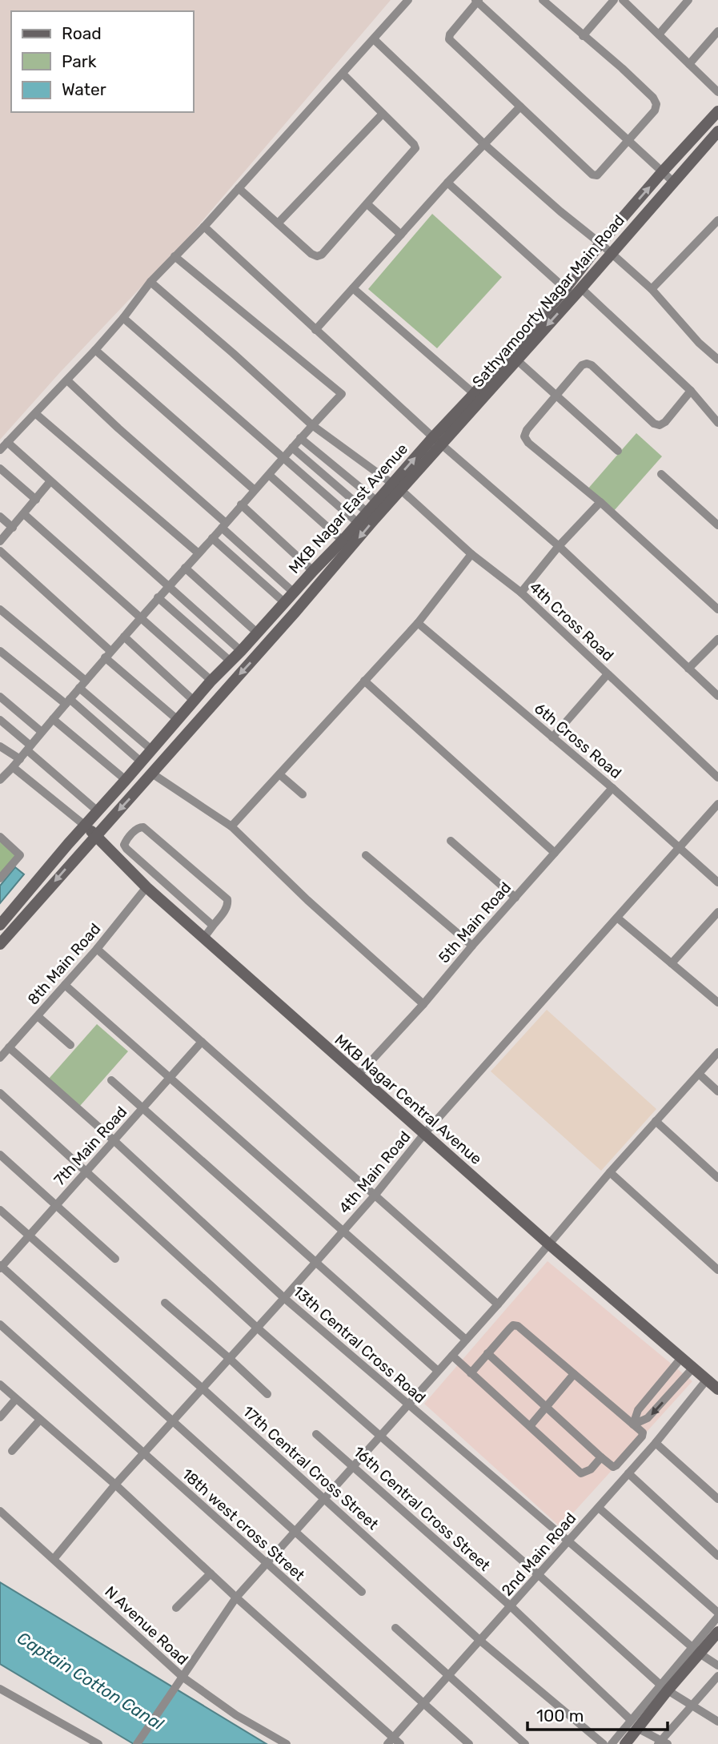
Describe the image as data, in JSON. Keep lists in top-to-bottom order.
{
  "streets": {
    "main road": ["Sathyamoorty Nagar Main Road", "MKB Nagar East Avenue", "MKB Nagar Central Avenue"],
    "street": [
      "4th Cross Road",
      "6th Cross Road",
      "5th Main Road",
      "8th Main Road",
      "7th Main Road",
      "4th Main Road",
      "13th Central Cross Road",
      "17th Central Cross Street",
      "16th Central Cross Street",
      "18th west cross Street",
      "2nd Main Road",
      "N Avenue Road"
    ]
  },
  "crossings": [
    ["Sathyamoorty Nagar Main Road", "MKB Nagar East Avenue"],
    ["Sathyamoorty Nagar Main Road", "4th Cross Road"],
    ["MKB Nagar East Avenue", "4th Cross Road"],
    ["MKB Nagar East Avenue", "MKB Nagar Central Avenue"],
    ["6th Cross Road", "5th Main Road"],
    ["6th Cross Road", "4th Main Road"],
    ["5th Main Road", "MKB Nagar Central Avenue"],
    ["8th Main Road", "MKB Nagar Central Avenue"],
    ["8th Main Road", "13th Central Cross Road"],
    ["MKB Nagar Central Avenue", "4th Main Road"],
    ["MKB Nagar Central Avenue", "2nd Main Road"],
    ["7th Main Road", "13th Central Cross Road"],
    ["7th Main Road", "17th Central Cross Street"],
    ["4th Main Road", "13th Central Cross Road"],
    ["4th Main Road", "17th Central Cross Street"],
    ["4th Main Road", "18th west cross Street"],
    ["4th Main Road", "N Avenue Road"],
    ["13th Central Cross Road", "2nd Main Road"],
    ["17th Central Cross Street", "2nd Main Road"],
    ["16th Central Cross Street", "2nd Main Road"],
    ["18th west cross Street", "2nd Main Road"]
  ],
  "water": ["Captain Cotton Canal"],
  "legend": ["Road", "Park", "Water"],
  "scale_bar": "100 m"
}
